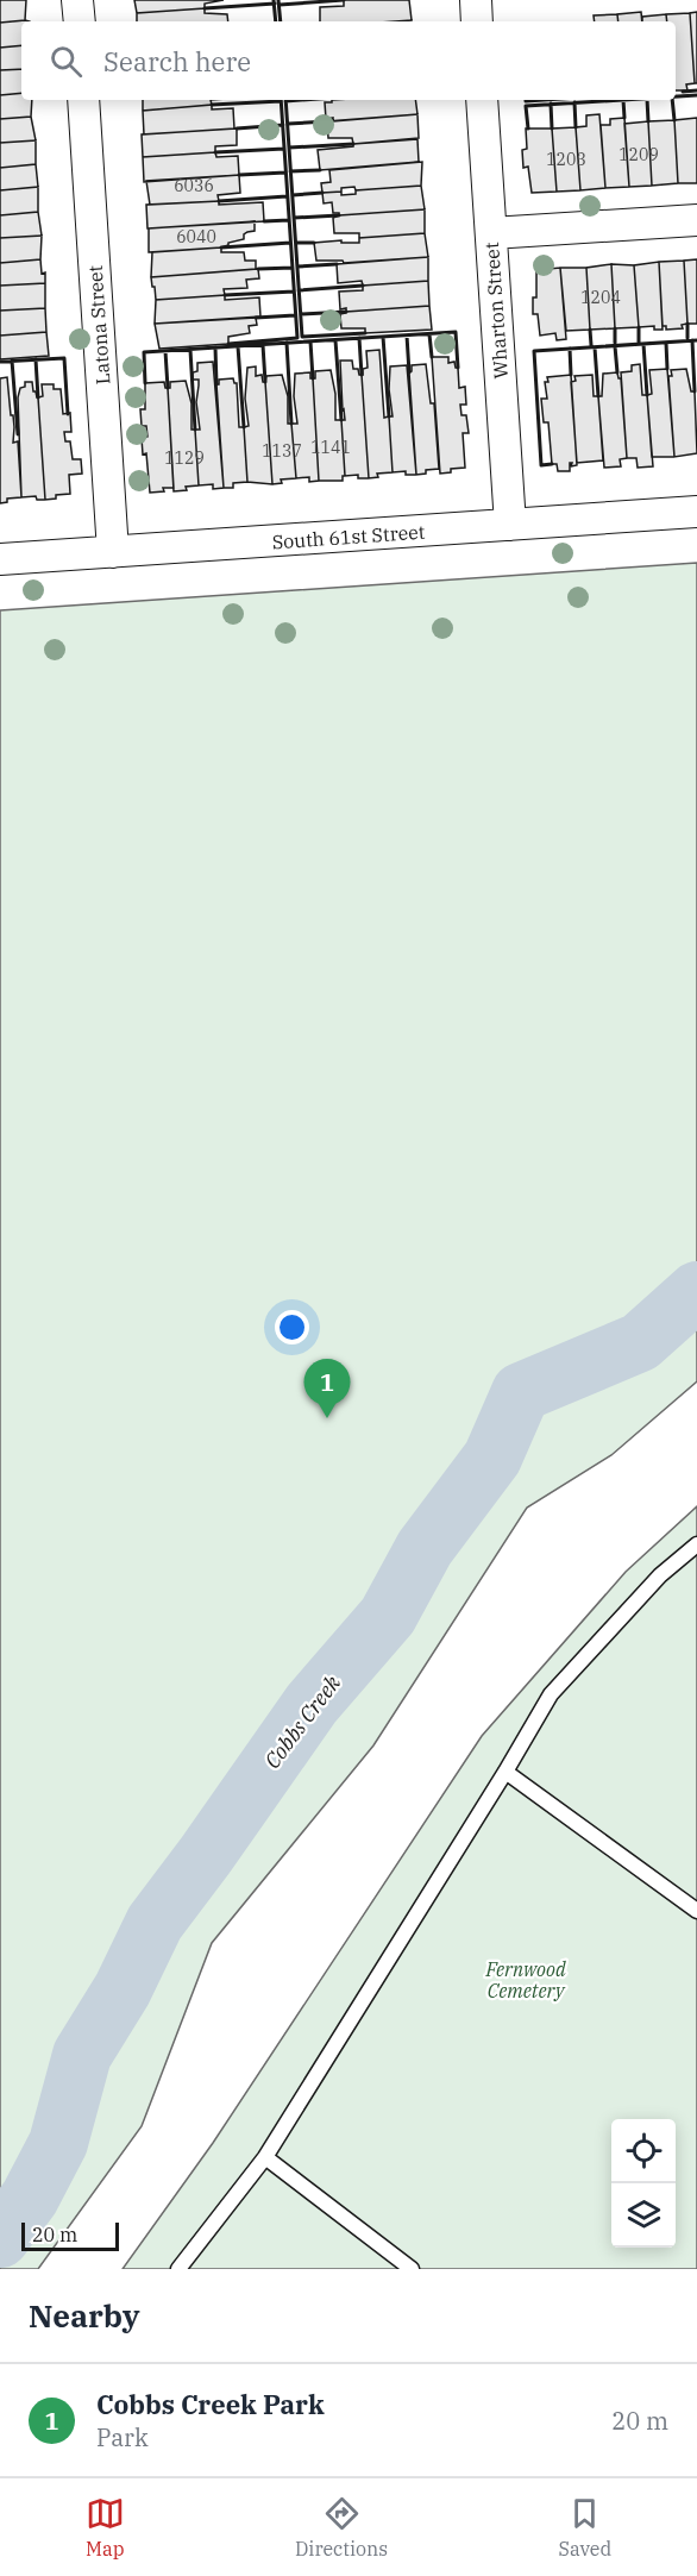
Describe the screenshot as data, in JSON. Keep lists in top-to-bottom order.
{
  "streets": {
    "street": ["Wharton Street", "Latona Street", "South 61st Street"]
  },
  "crossings": [
    ["Wharton Street", "South 61st Street"],
    ["Latona Street", "South 61st Street"]
  ],
  "water": ["Cobbs Creek"],
  "parks": ["Fernwood Cemetery"],
  "house_numbers": [
    "1209",
    "1203",
    "6036",
    "6040",
    "1204",
    "1141",
    "1137",
    "1129"
  ],
  "scale_bar": "20 m",
  "page": {
    "search": "Search here",
    "pins": "1",
    "scale": "20 m",
    "heading": "Nearby",
    "list": [
      {
        "mark": "1",
        "name": "Cobbs Creek Park",
        "note": "Park",
        "value": "20 m"
      }
    ],
    "nav": ["Map", "Directions", "Saved"]
  }
}
